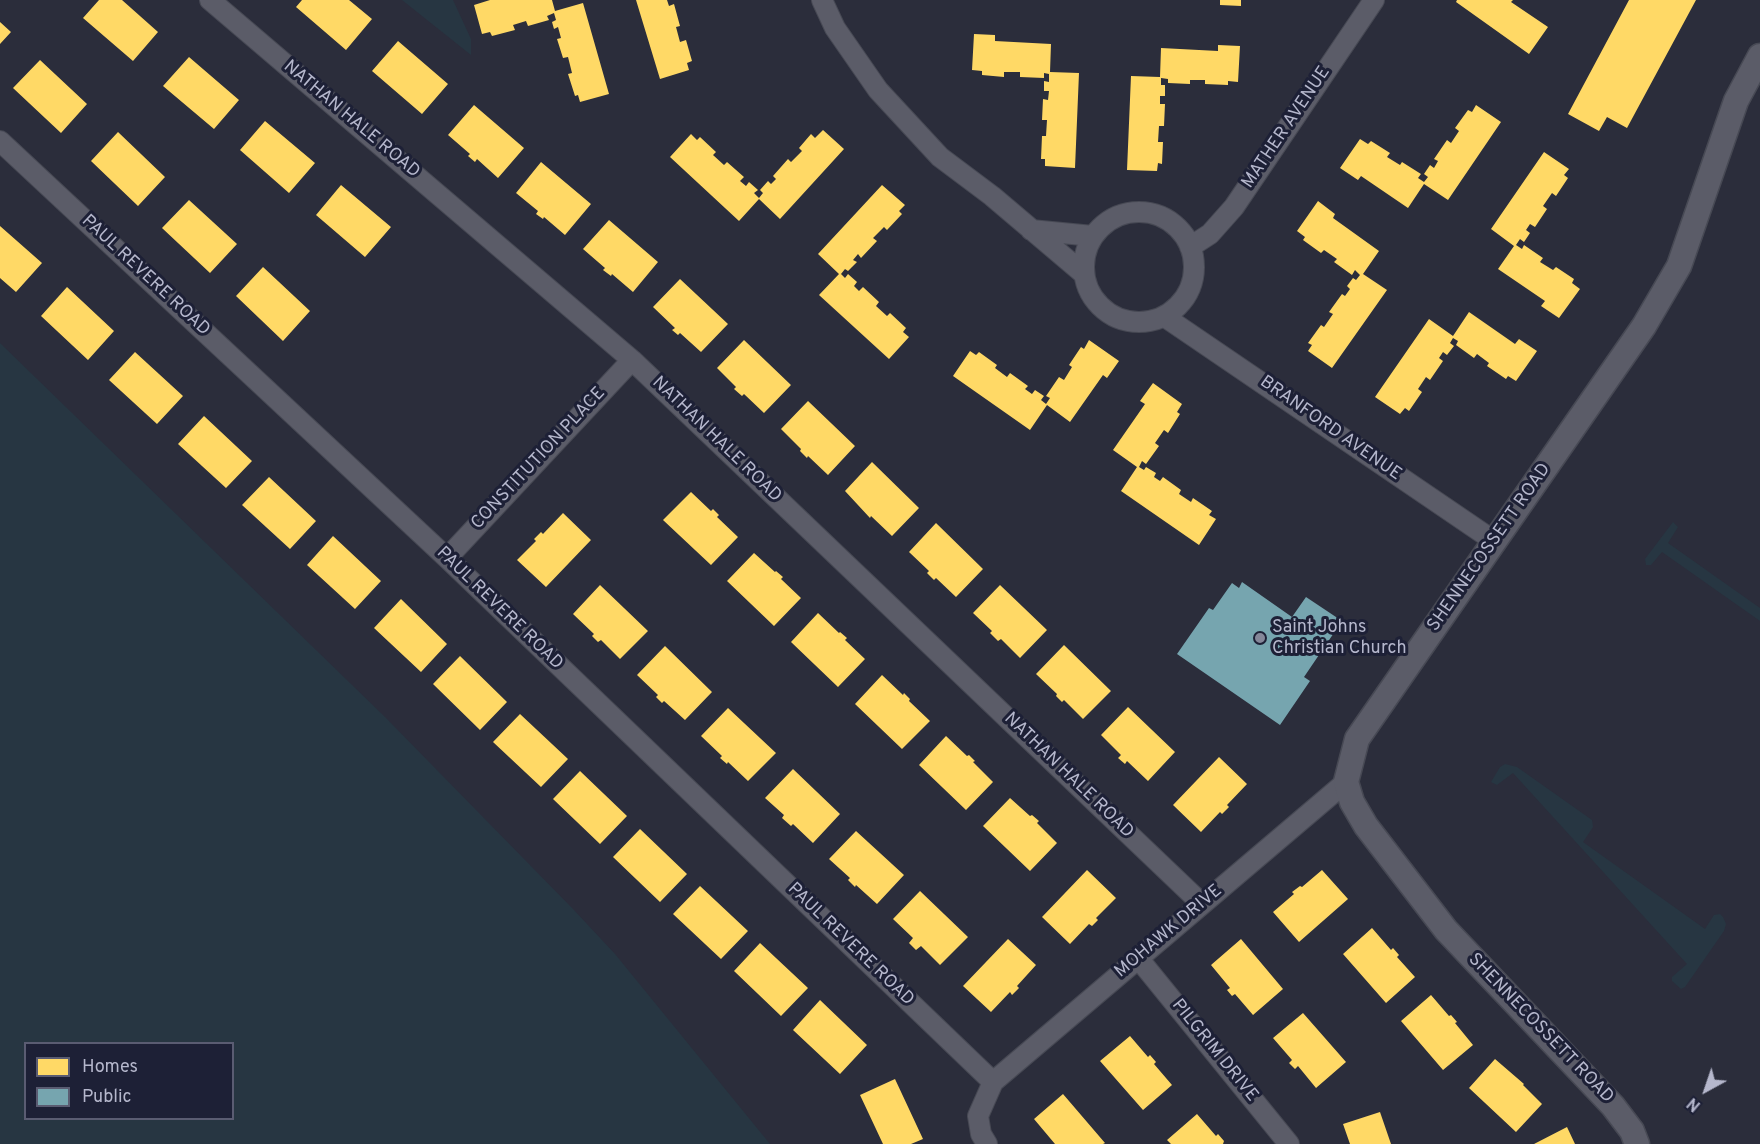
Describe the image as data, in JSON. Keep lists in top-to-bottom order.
{
  "streets": {
    "street": [
      "NATHAN HALE ROAD",
      "MATHER AVENUE",
      "PAUL REVERE ROAD",
      "BRANFORD AVENUE",
      "CONSTITUTION PLACE",
      "SHENNECOSSETT ROAD",
      "MOHAWK DRIVE",
      "PILGRIM DRIVE"
    ]
  },
  "crossings": [
    ["NATHAN HALE ROAD", "CONSTITUTION PLACE"],
    ["NATHAN HALE ROAD", "MOHAWK DRIVE"],
    ["MATHER AVENUE", "BRANFORD AVENUE"],
    ["PAUL REVERE ROAD", "CONSTITUTION PLACE"],
    ["PAUL REVERE ROAD", "MOHAWK DRIVE"],
    ["BRANFORD AVENUE", "SHENNECOSSETT ROAD"],
    ["SHENNECOSSETT ROAD", "MOHAWK DRIVE"],
    ["MOHAWK DRIVE", "PILGRIM DRIVE"]
  ],
  "places": ["Saint Johns Christian Church"],
  "legend": ["Homes", "Public"],
  "north": "bottom left"
}
